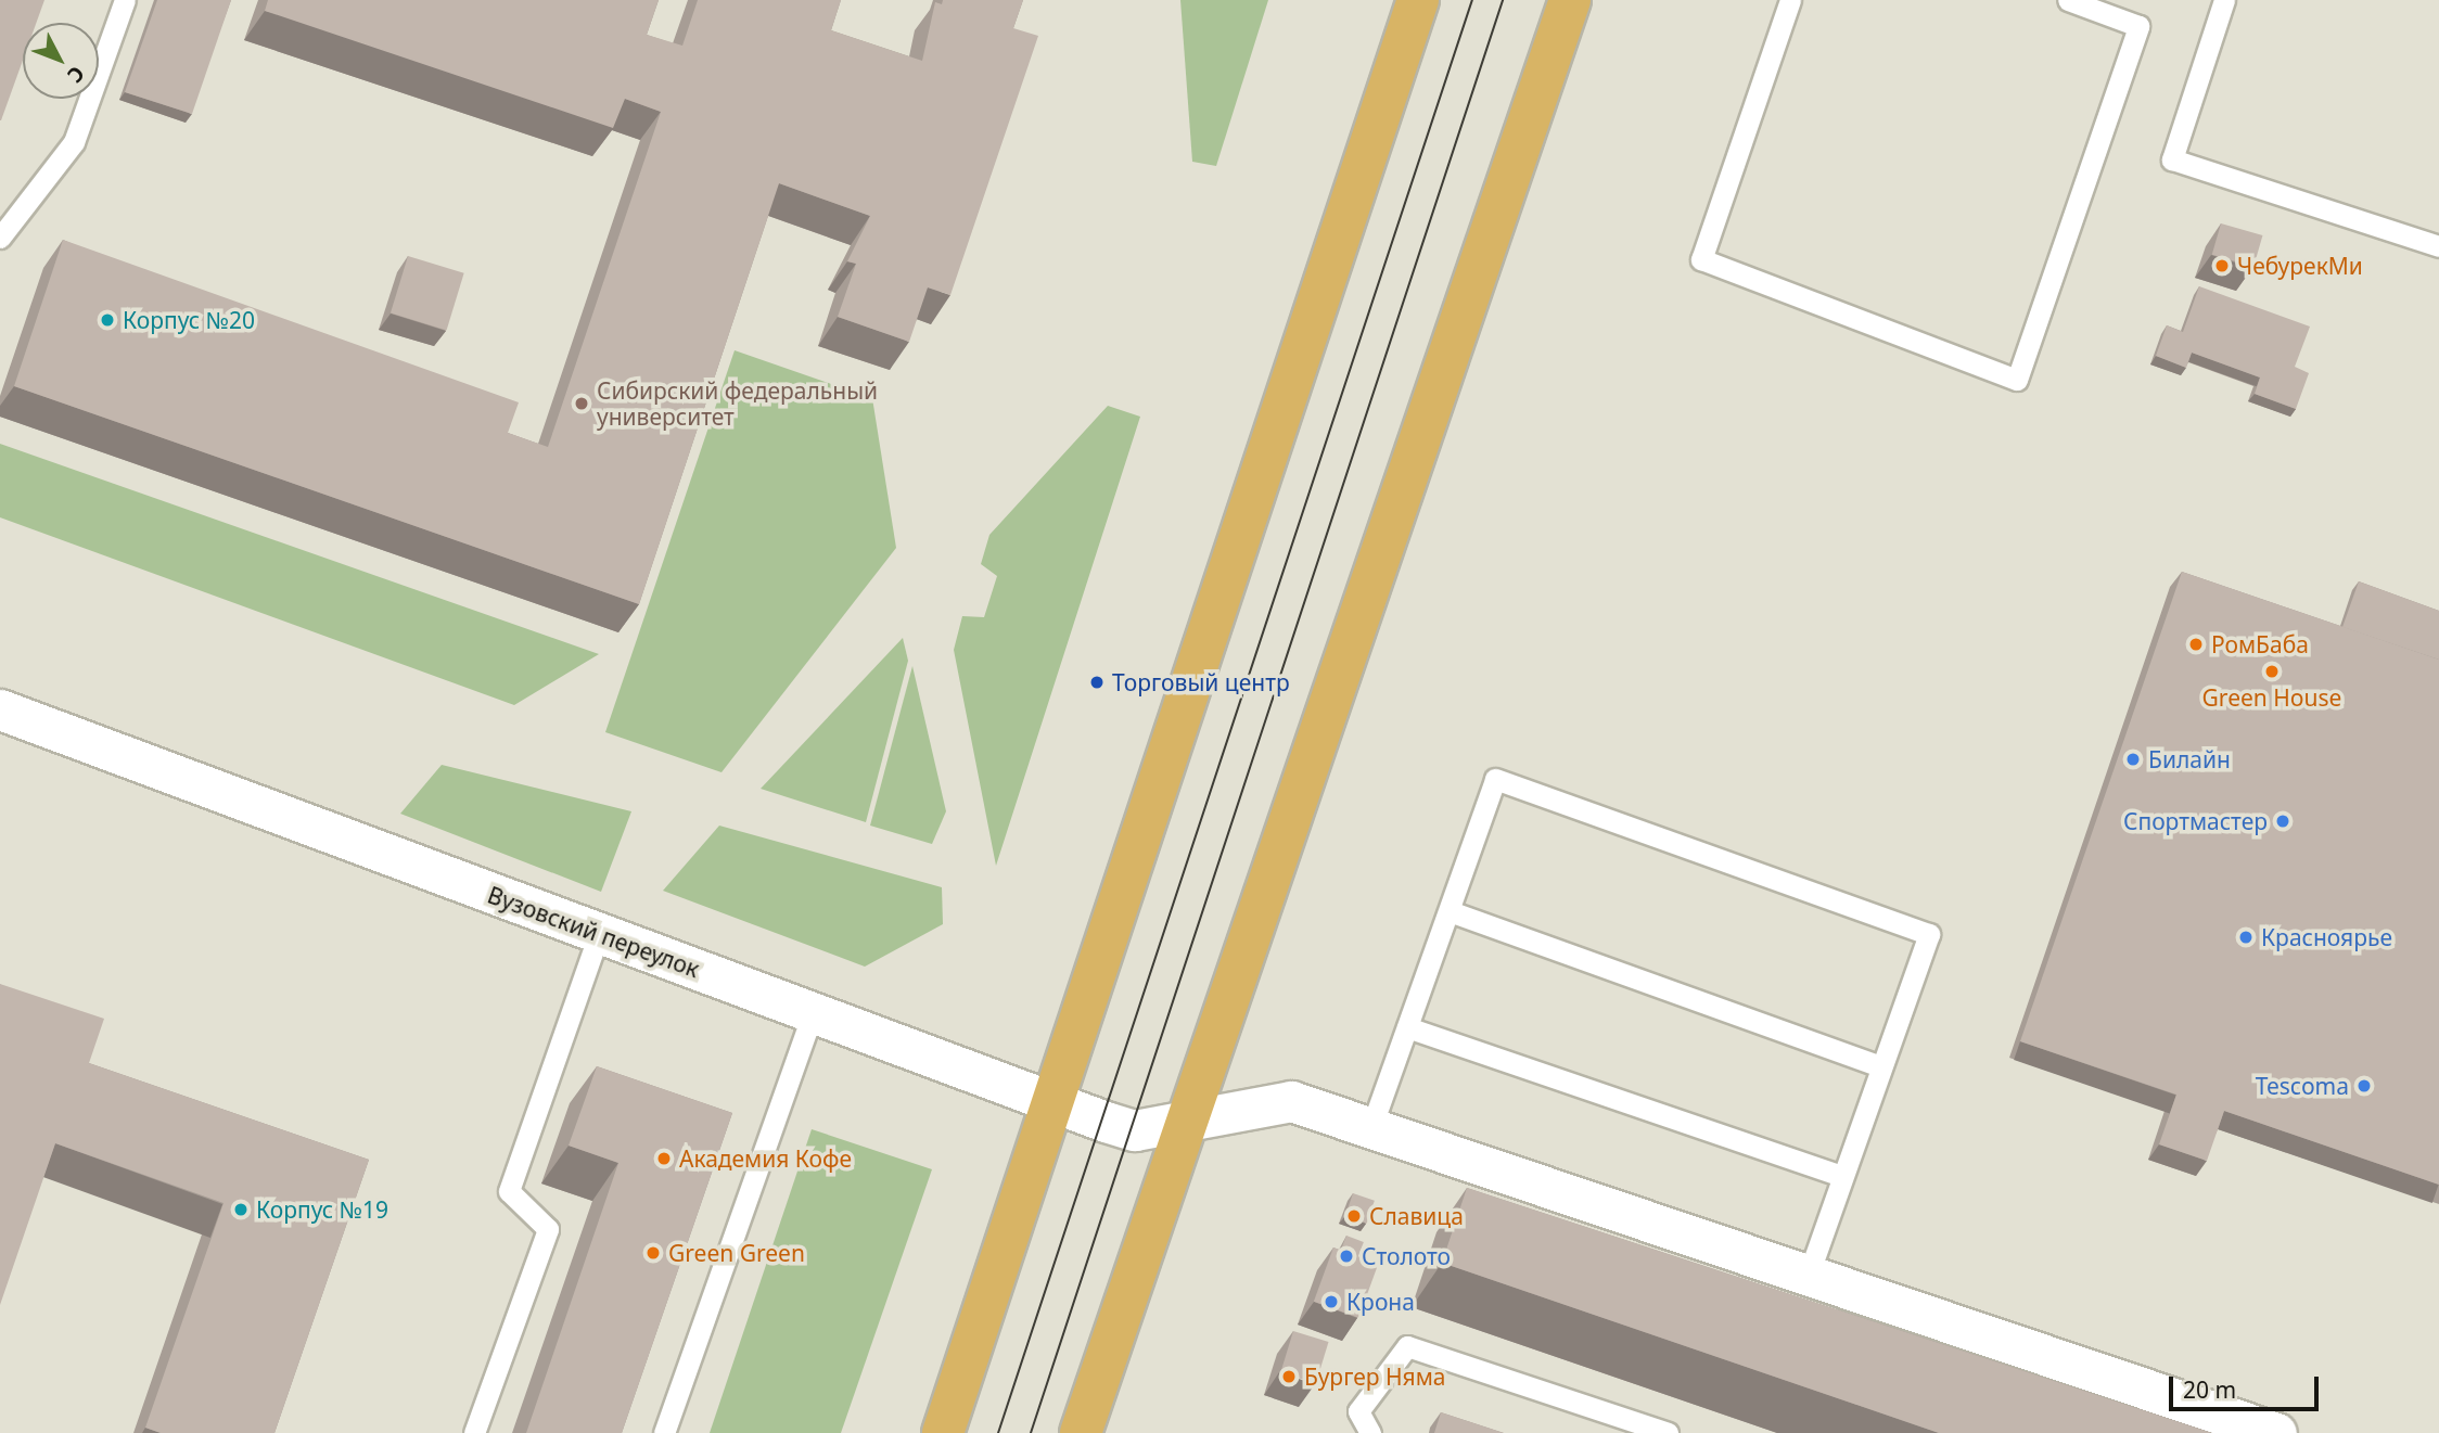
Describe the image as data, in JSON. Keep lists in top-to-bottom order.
{
  "streets": {
    "street": ["Вузовский переулок"]
  },
  "places": [
    "ЧебурекМи",
    "Корпус №20",
    "Сибирский федеральный университет",
    "РомБаба",
    "Green House",
    "Торговый центр",
    "Билайн",
    "Спортмастер",
    "Красноярье",
    "Tescoma",
    "Академия Кофе",
    "Корпус №19",
    "Славица",
    "Green Green",
    "Столото",
    "Крона",
    "Бургер Няма"
  ],
  "scale_bar": "20 m",
  "north": "bottom right"
}
